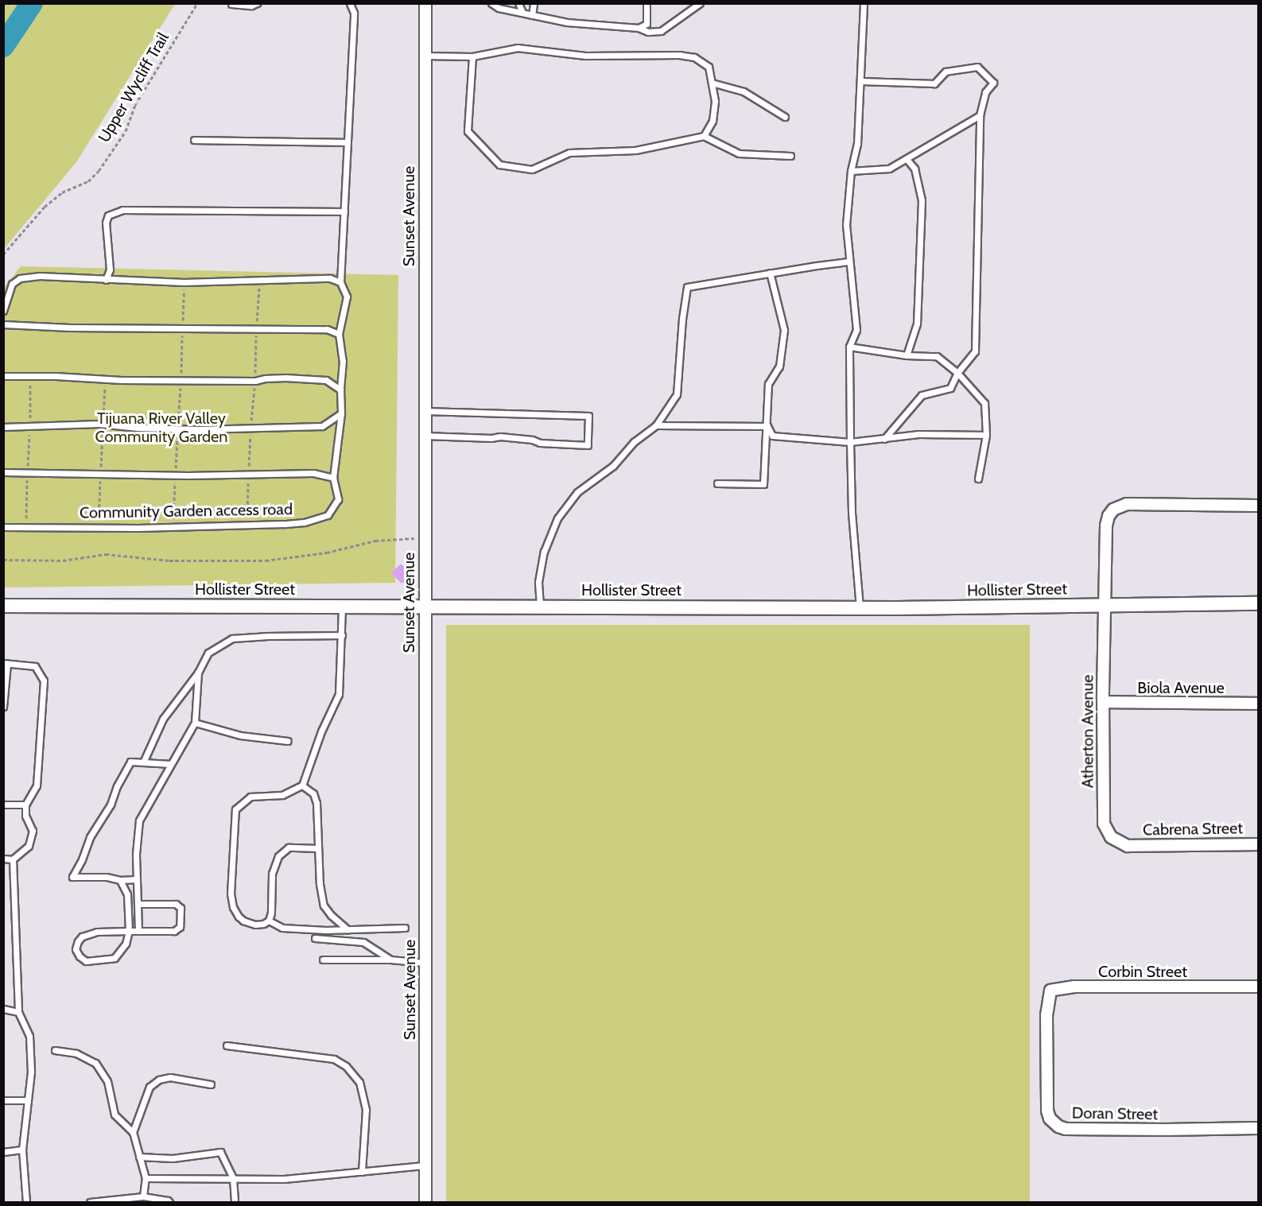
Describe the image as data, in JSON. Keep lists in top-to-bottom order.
{
  "streets": {
    "street": [
      "Sunset Avenue",
      "Hollister Street",
      "Biola Avenue",
      "Atherton Avenue",
      "Cabrena Street",
      "Corbin Street",
      "Doran Street"
    ],
    "lane": ["Community Garden access road"],
    "path": ["Upper Wycliff Trail"]
  },
  "crossings": [
    ["Sunset Avenue", "Hollister Street"],
    ["Hollister Street", "Atherton Avenue"],
    ["Biola Avenue", "Atherton Avenue"],
    ["Atherton Avenue", "Cabrena Street"],
    ["Corbin Street", "Doran Street"]
  ],
  "parks": ["Tijuana River Valley Community Garden"]
}
